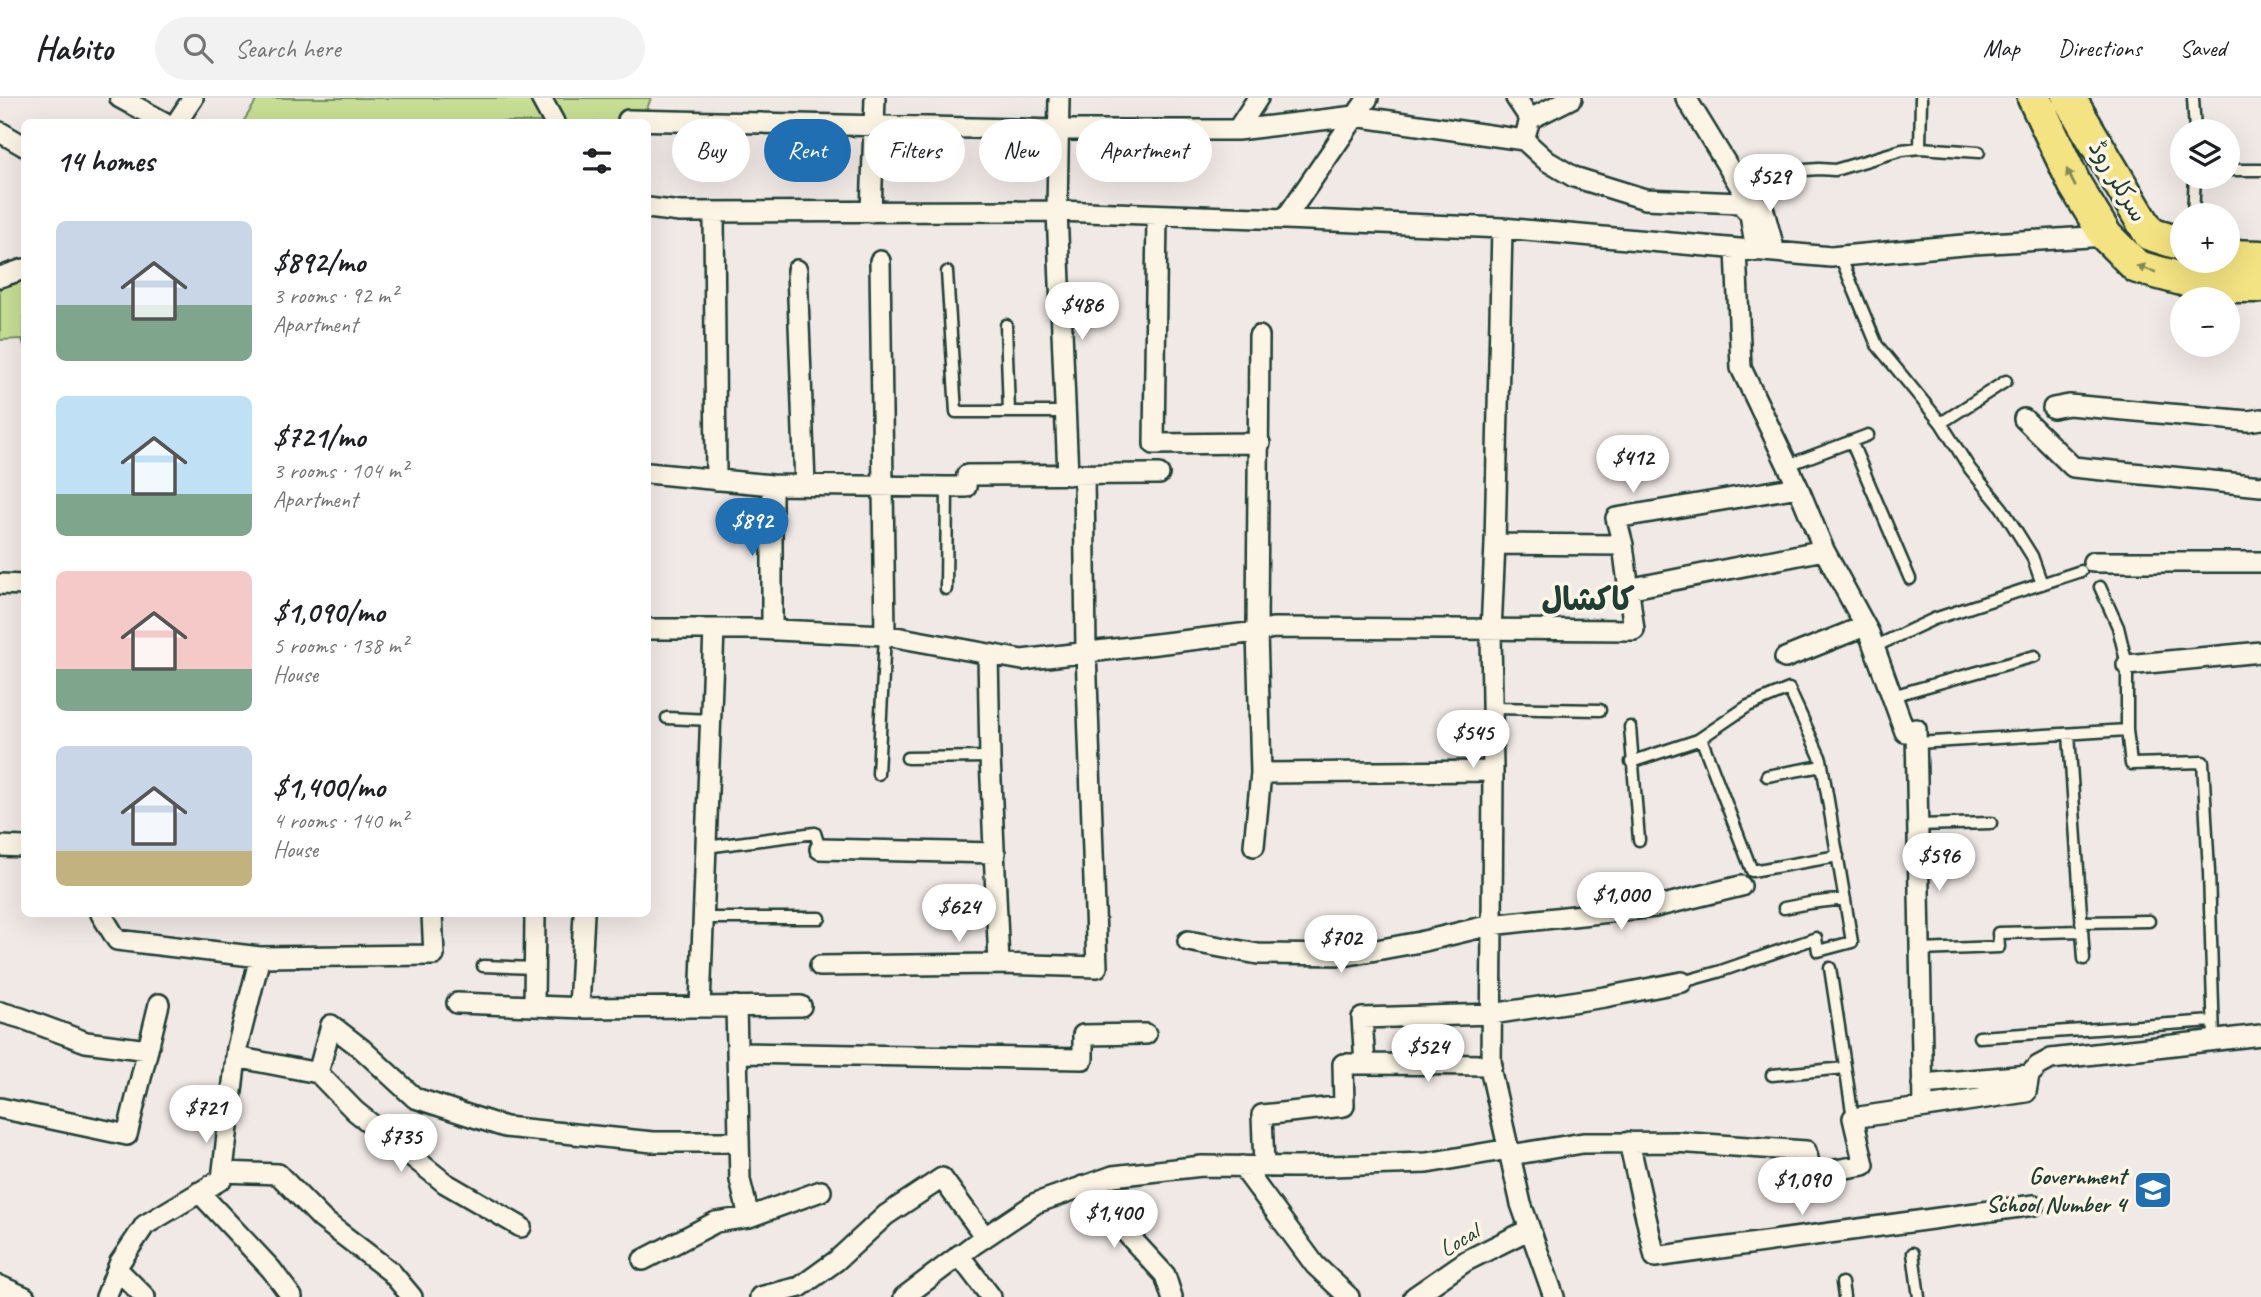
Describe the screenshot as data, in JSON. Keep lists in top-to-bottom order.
{
  "streets": {
    "main road": ["سرکلر روڈ"],
    "street": ["Local"]
  },
  "districts": ["کاکشال"],
  "places": {
    "school or university": ["Government School Number 4"]
  },
  "page": {
    "header": "Habito",
    "search": "Search here",
    "nav": ["Map", "Directions", "Saved"],
    "map_buttons": ["+", "−"],
    "chip": [
      "Buy",
      "Rent",
      "Filters",
      "New",
      "Apartment"
    ],
    "heading": "14 homes",
    "price": [
      "$529",
      "$486",
      "$412",
      "$892",
      "$545",
      "$596",
      "$1,000",
      "$624",
      "$702",
      "$524",
      "$721",
      "$735",
      "$1,090",
      "$1,400"
    ],
    "list": [
      {
        "name": "$892/mo",
        "note": "3 rooms · 92 m² · Apartment"
      },
      {
        "name": "$721/mo",
        "note": "3 rooms · 104 m² · Apartment"
      },
      {
        "name": "$1,090/mo",
        "note": "5 rooms · 138 m² · House"
      },
      {
        "name": "$1,400/mo",
        "note": "4 rooms · 140 m² · House"
      }
    ]
  }
}
